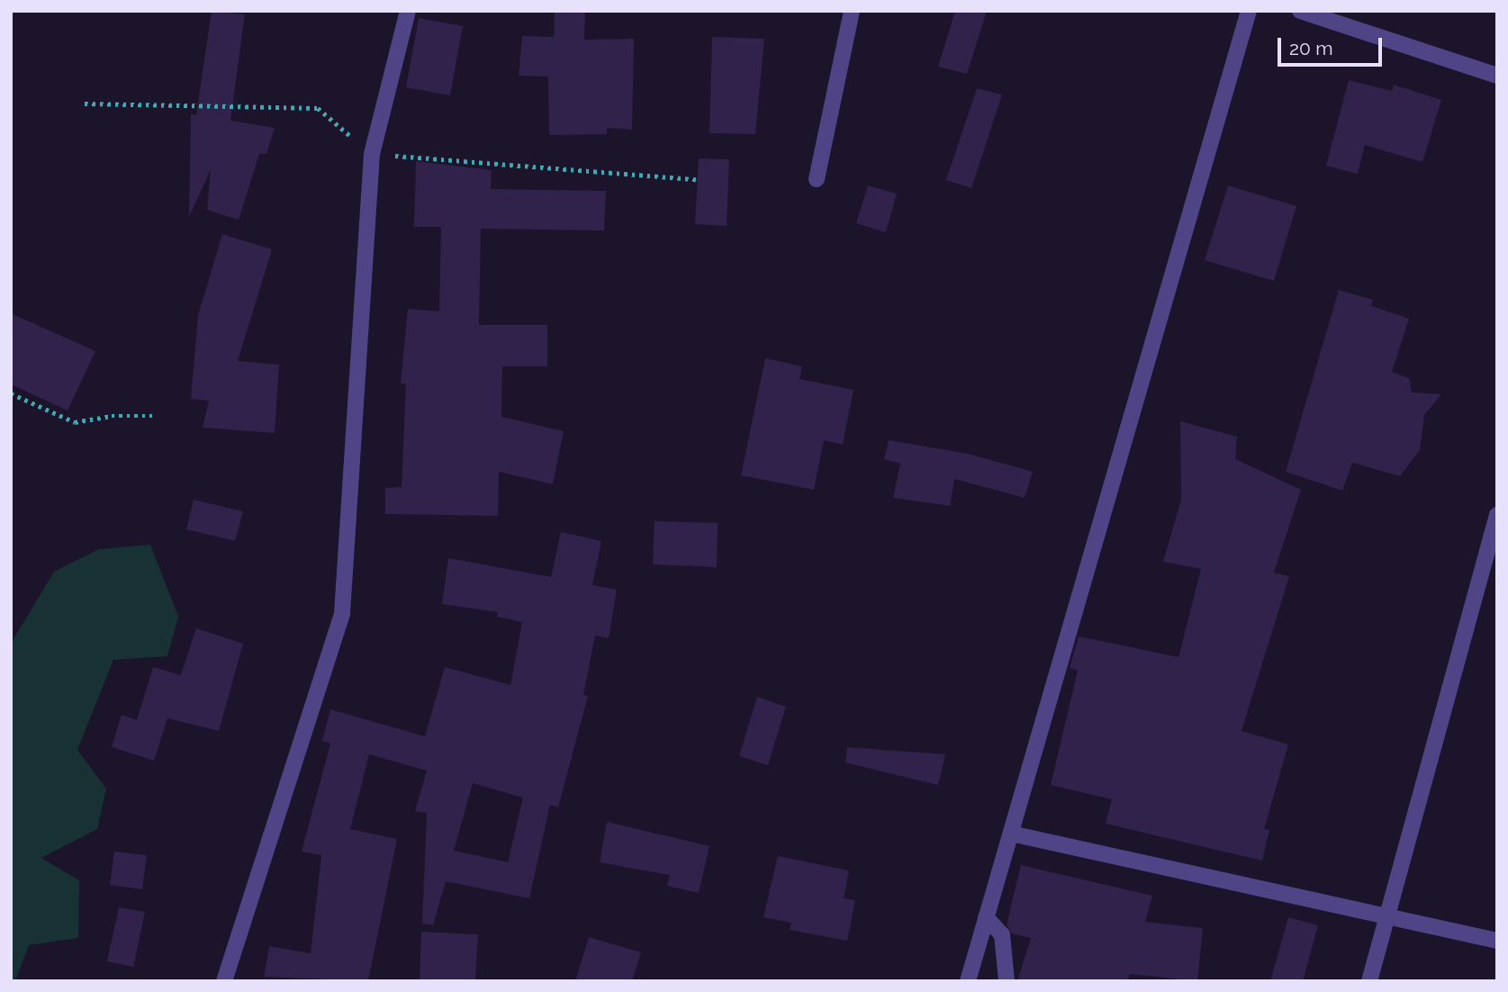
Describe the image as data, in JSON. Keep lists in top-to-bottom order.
{
  "scale_bar": "20 m"
}
